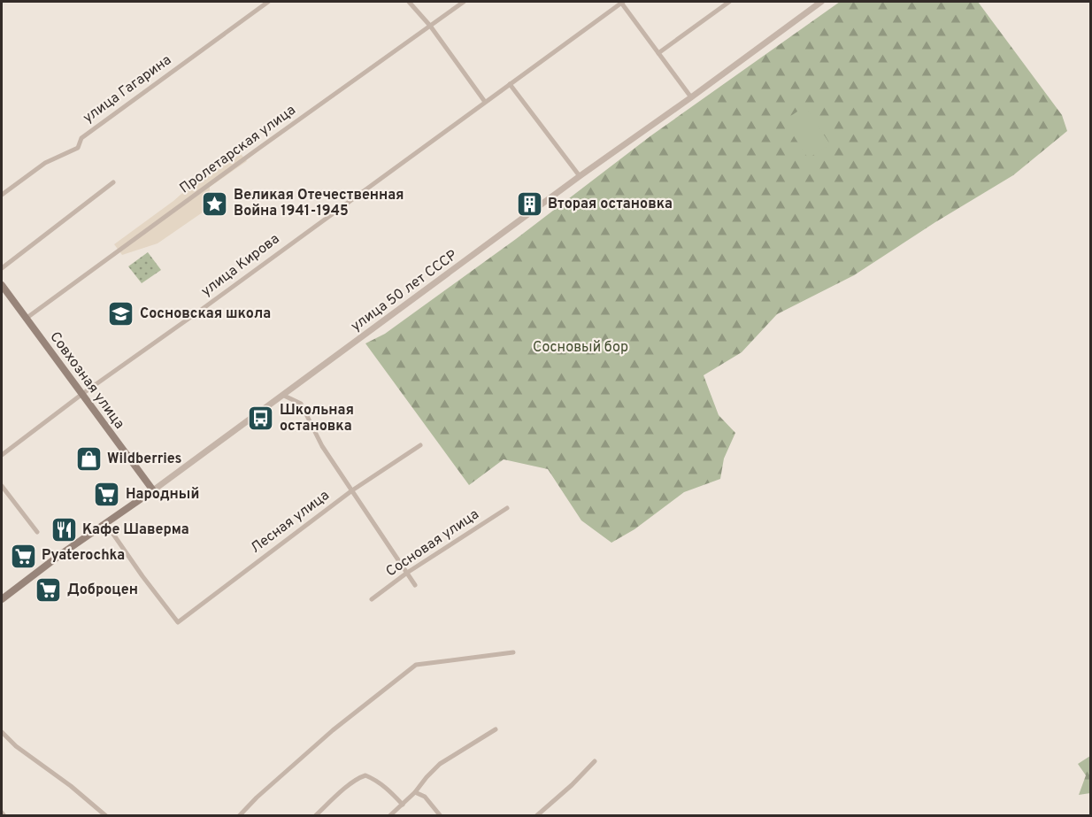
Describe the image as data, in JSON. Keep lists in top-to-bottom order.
{
  "streets": {
    "main road": ["улица 50 лет СССР", "Совхозная улица"],
    "street": [
      "улица Гагарина",
      "Пролетарская улица",
      "улица Кирова",
      "Лесная улица",
      "Сосновая улица"
    ]
  },
  "crossings": [
    ["Пролетарская улица", "Совхозная улица"],
    ["улица Кирова", "Совхозная улица"],
    ["улица 50 лет СССР", "Совхозная улица"],
    ["улица 50 лет СССР", "Лесная улица"]
  ],
  "parks": ["Сосновый бор"],
  "places": {
    "place": ["Великая Отечественная Война 1941-1945"],
    "building": ["Вторая остановка"],
    "school or university": ["Сосновская школа"],
    "bus stop": ["Школьная остановка"],
    "shop": ["Wildberries"],
    "supermarket": ["Народный", "Pyaterochka", "Доброцен"],
    "restaurant": ["Кафе Шаверма"]
  }
}
